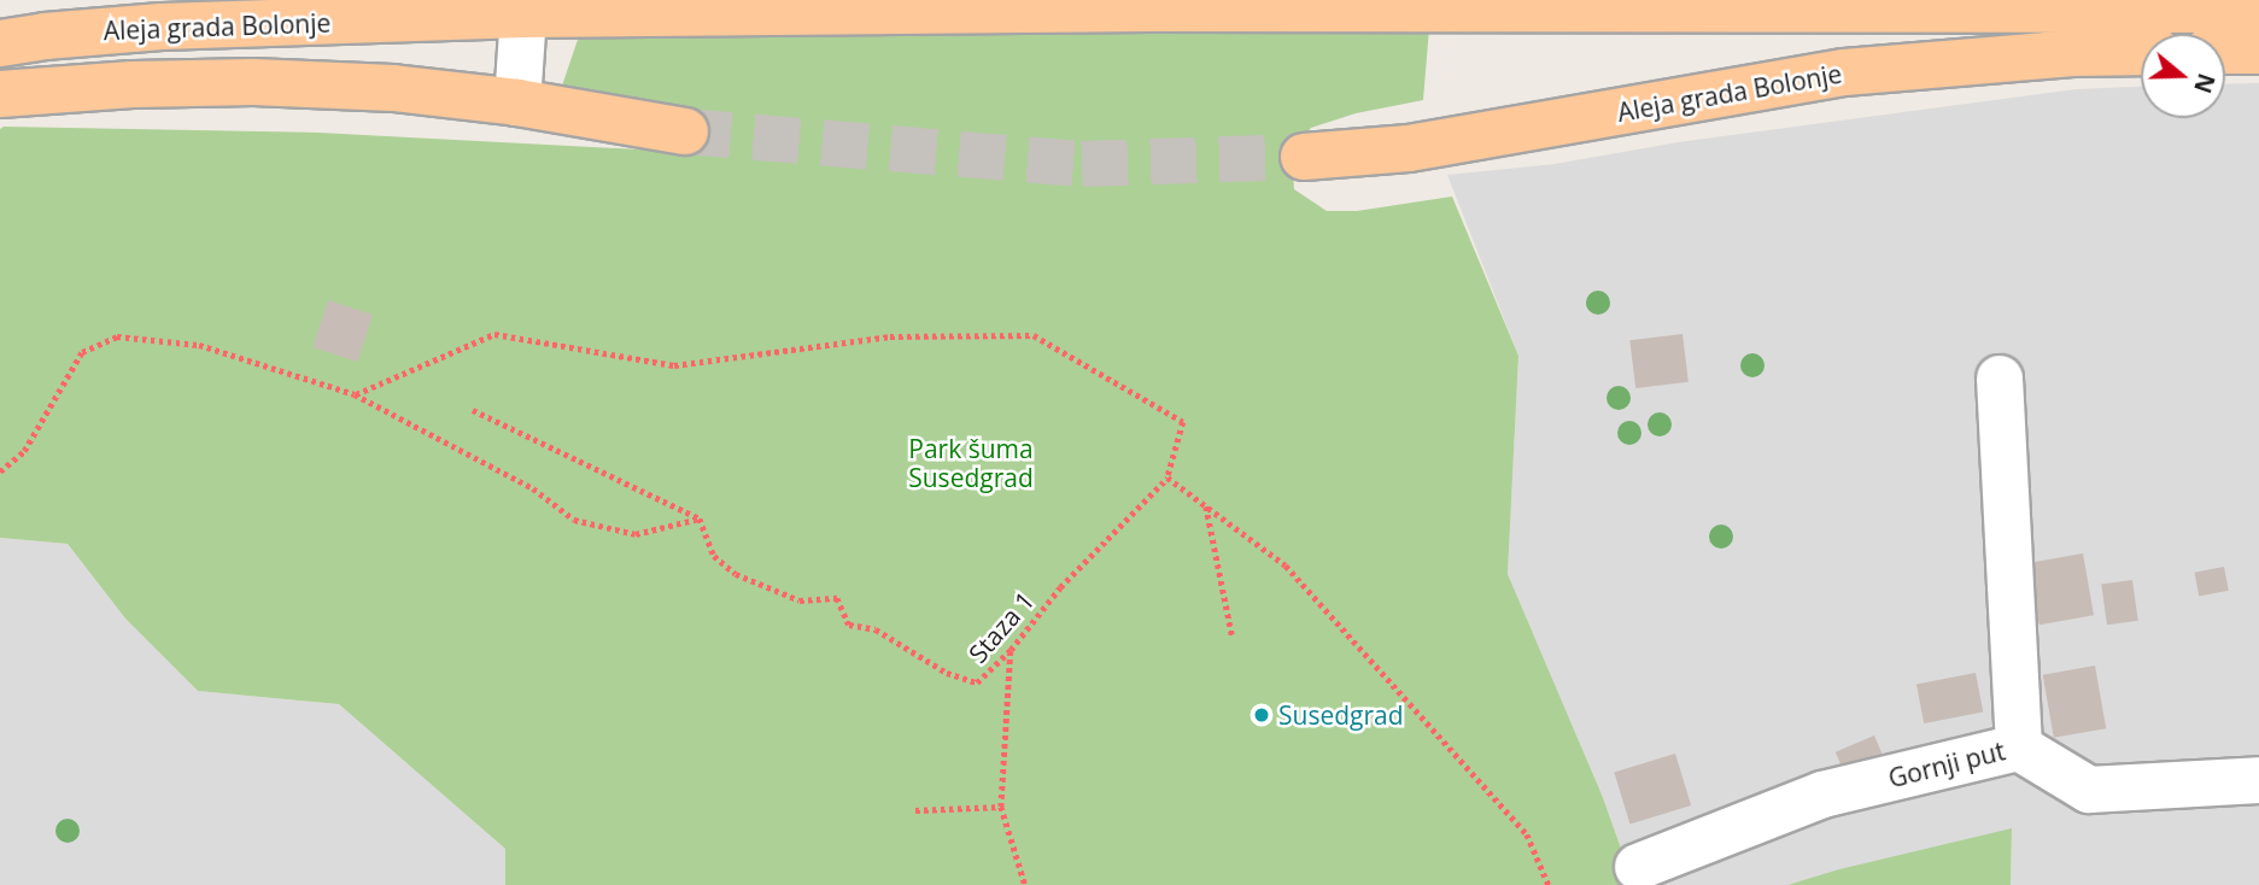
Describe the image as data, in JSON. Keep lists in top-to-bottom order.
{
  "streets": {
    "main road": ["Aleja grada Bolonje"],
    "street": ["Gornji put"],
    "path": ["Staza 1"]
  },
  "parks": ["Park šuma Susedgrad"],
  "places": ["Susedgrad"],
  "north": "right"
}
